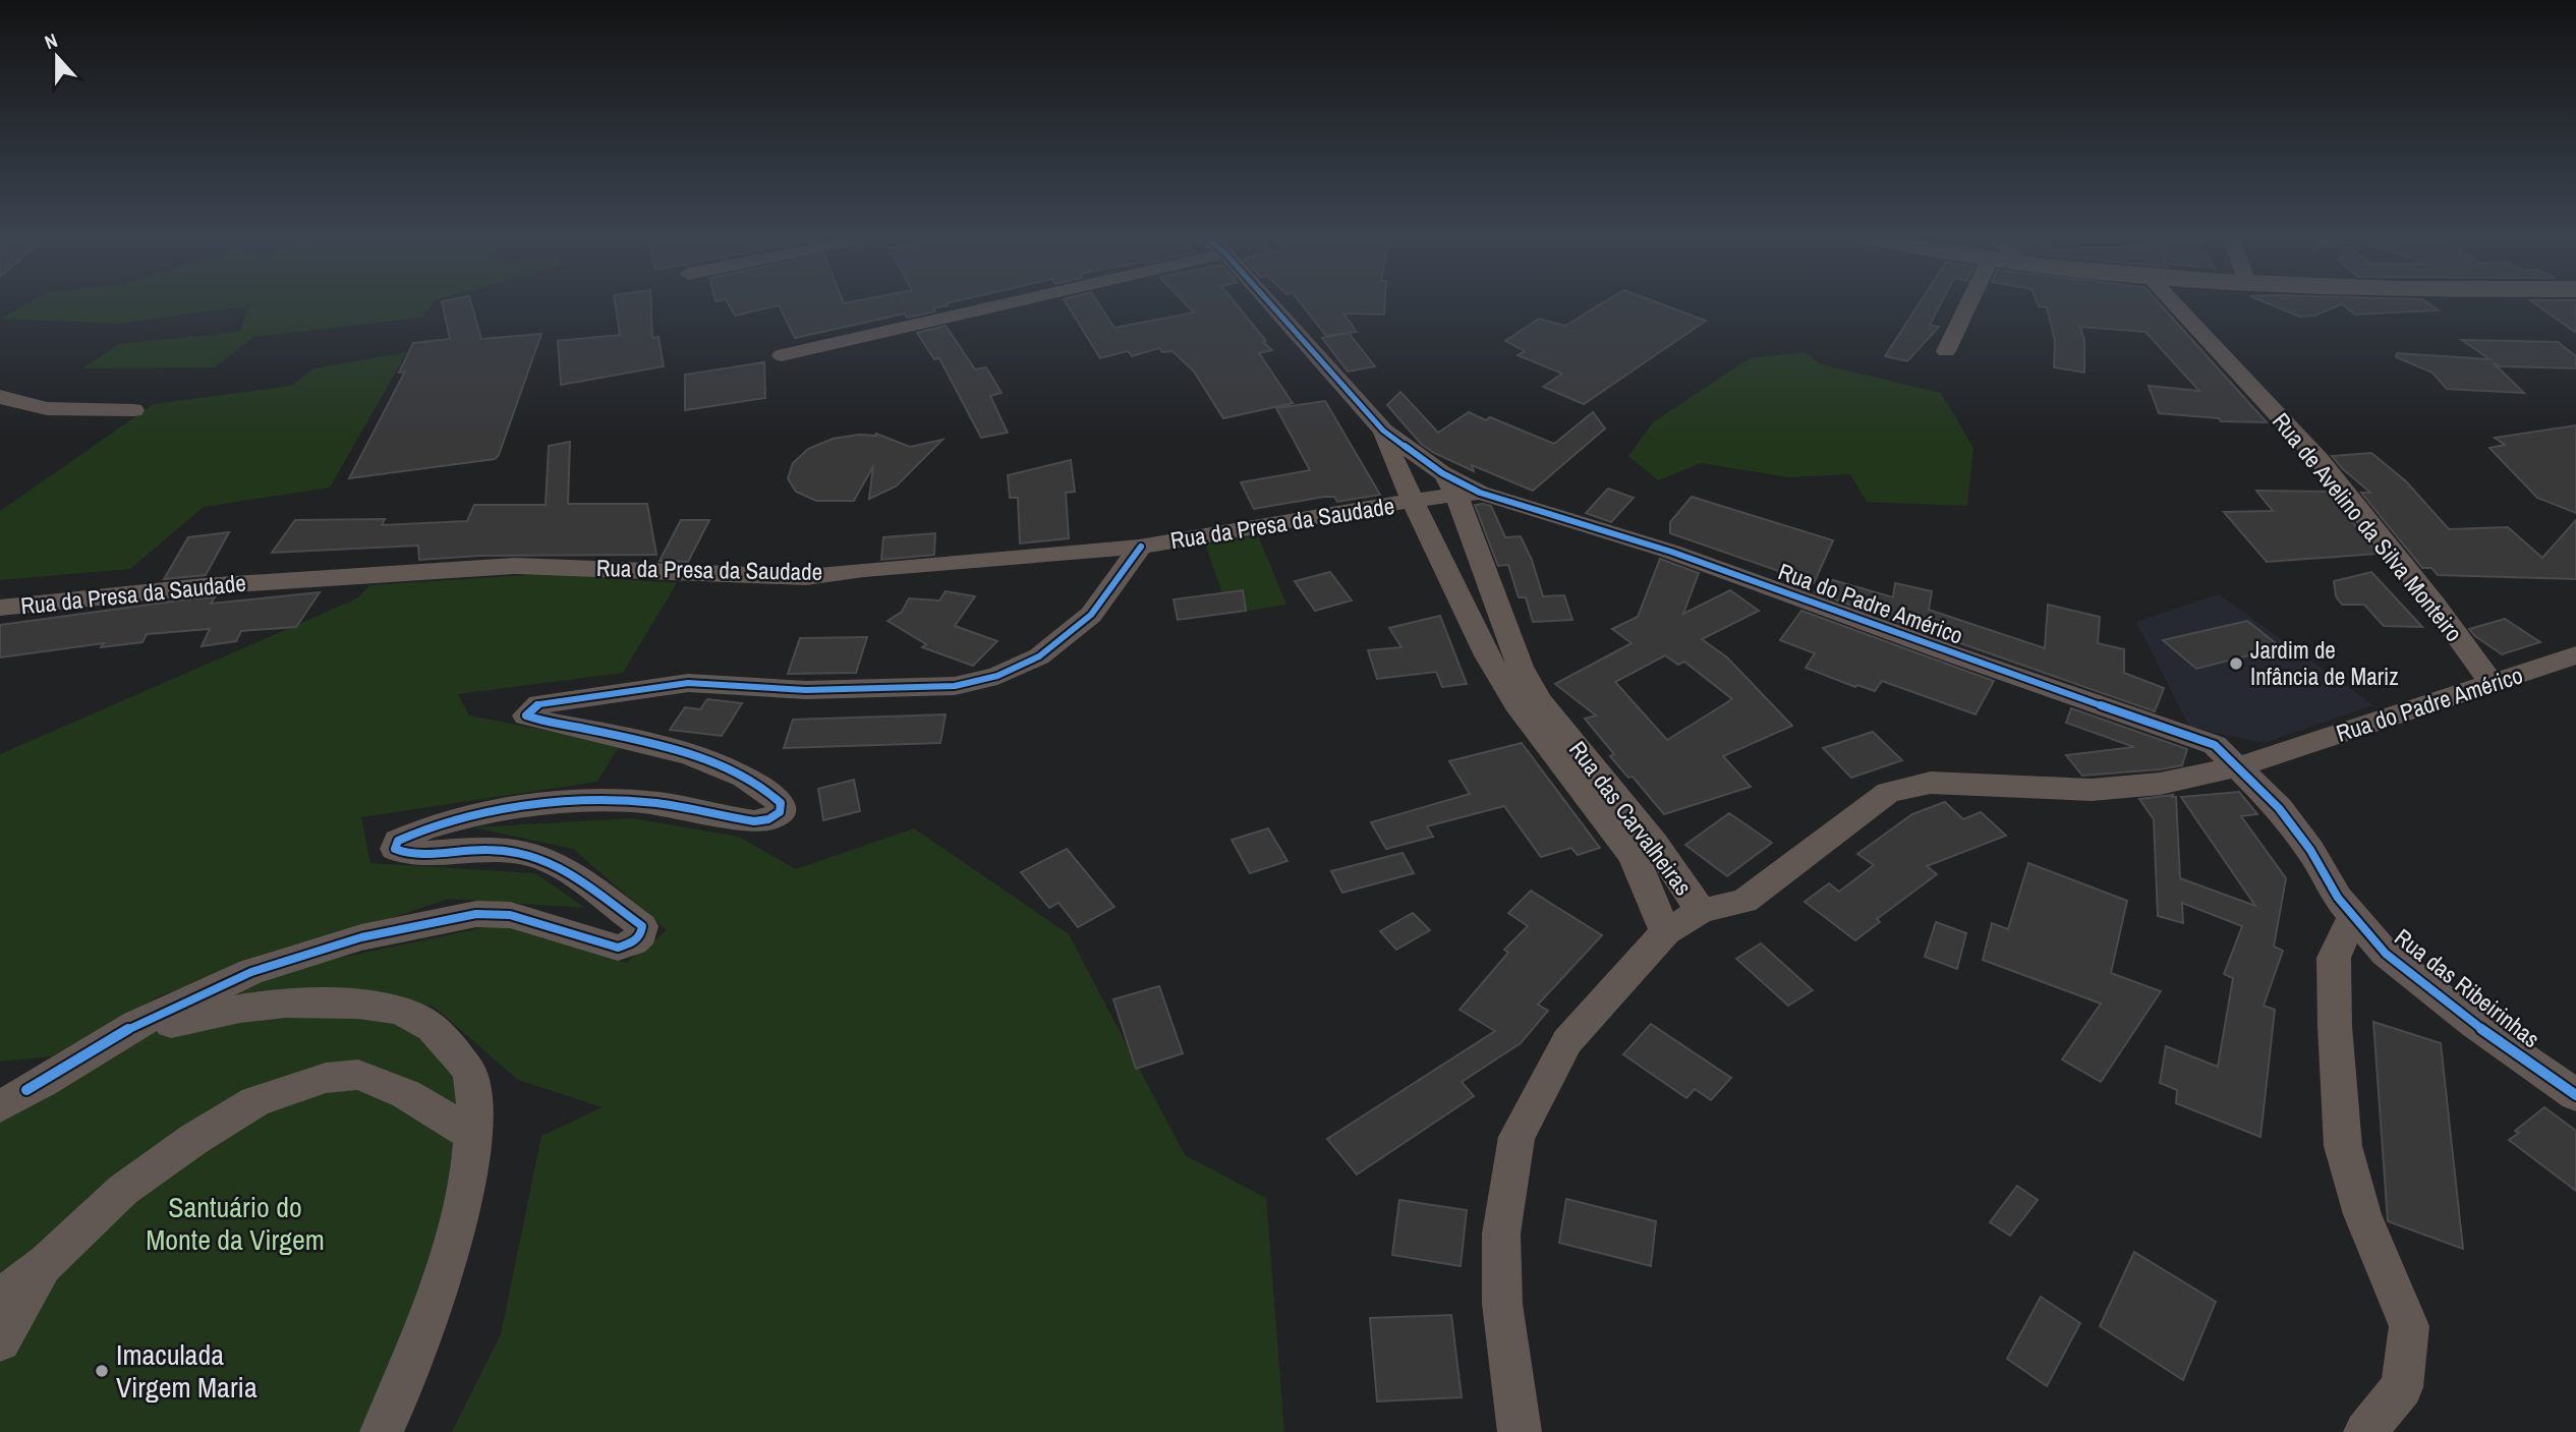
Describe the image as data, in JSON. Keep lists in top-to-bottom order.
{
  "streets": {
    "street": [
      "Rua da Presa da Saudade",
      "Rua de Avelino da Silva Monteiro",
      "Rua do Padre Américo",
      "Rua das Carvalheiras",
      "Rua das Ribeirinhas"
    ]
  },
  "crossings": [
    ["Rua da Presa da Saudade", "Rua do Padre Américo"],
    ["Rua da Presa da Saudade", "Rua das Carvalheiras"],
    ["Rua de Avelino da Silva Monteiro", "Rua do Padre Américo"],
    ["Rua do Padre Américo", "Rua das Carvalheiras"],
    ["Rua do Padre Américo", "Rua das Ribeirinhas"]
  ],
  "parks": ["Santuário do Monte da Virgem"],
  "places": ["Jardim de Infância de Mariz", "Imaculada Virgem Maria"],
  "north": "top"
}
